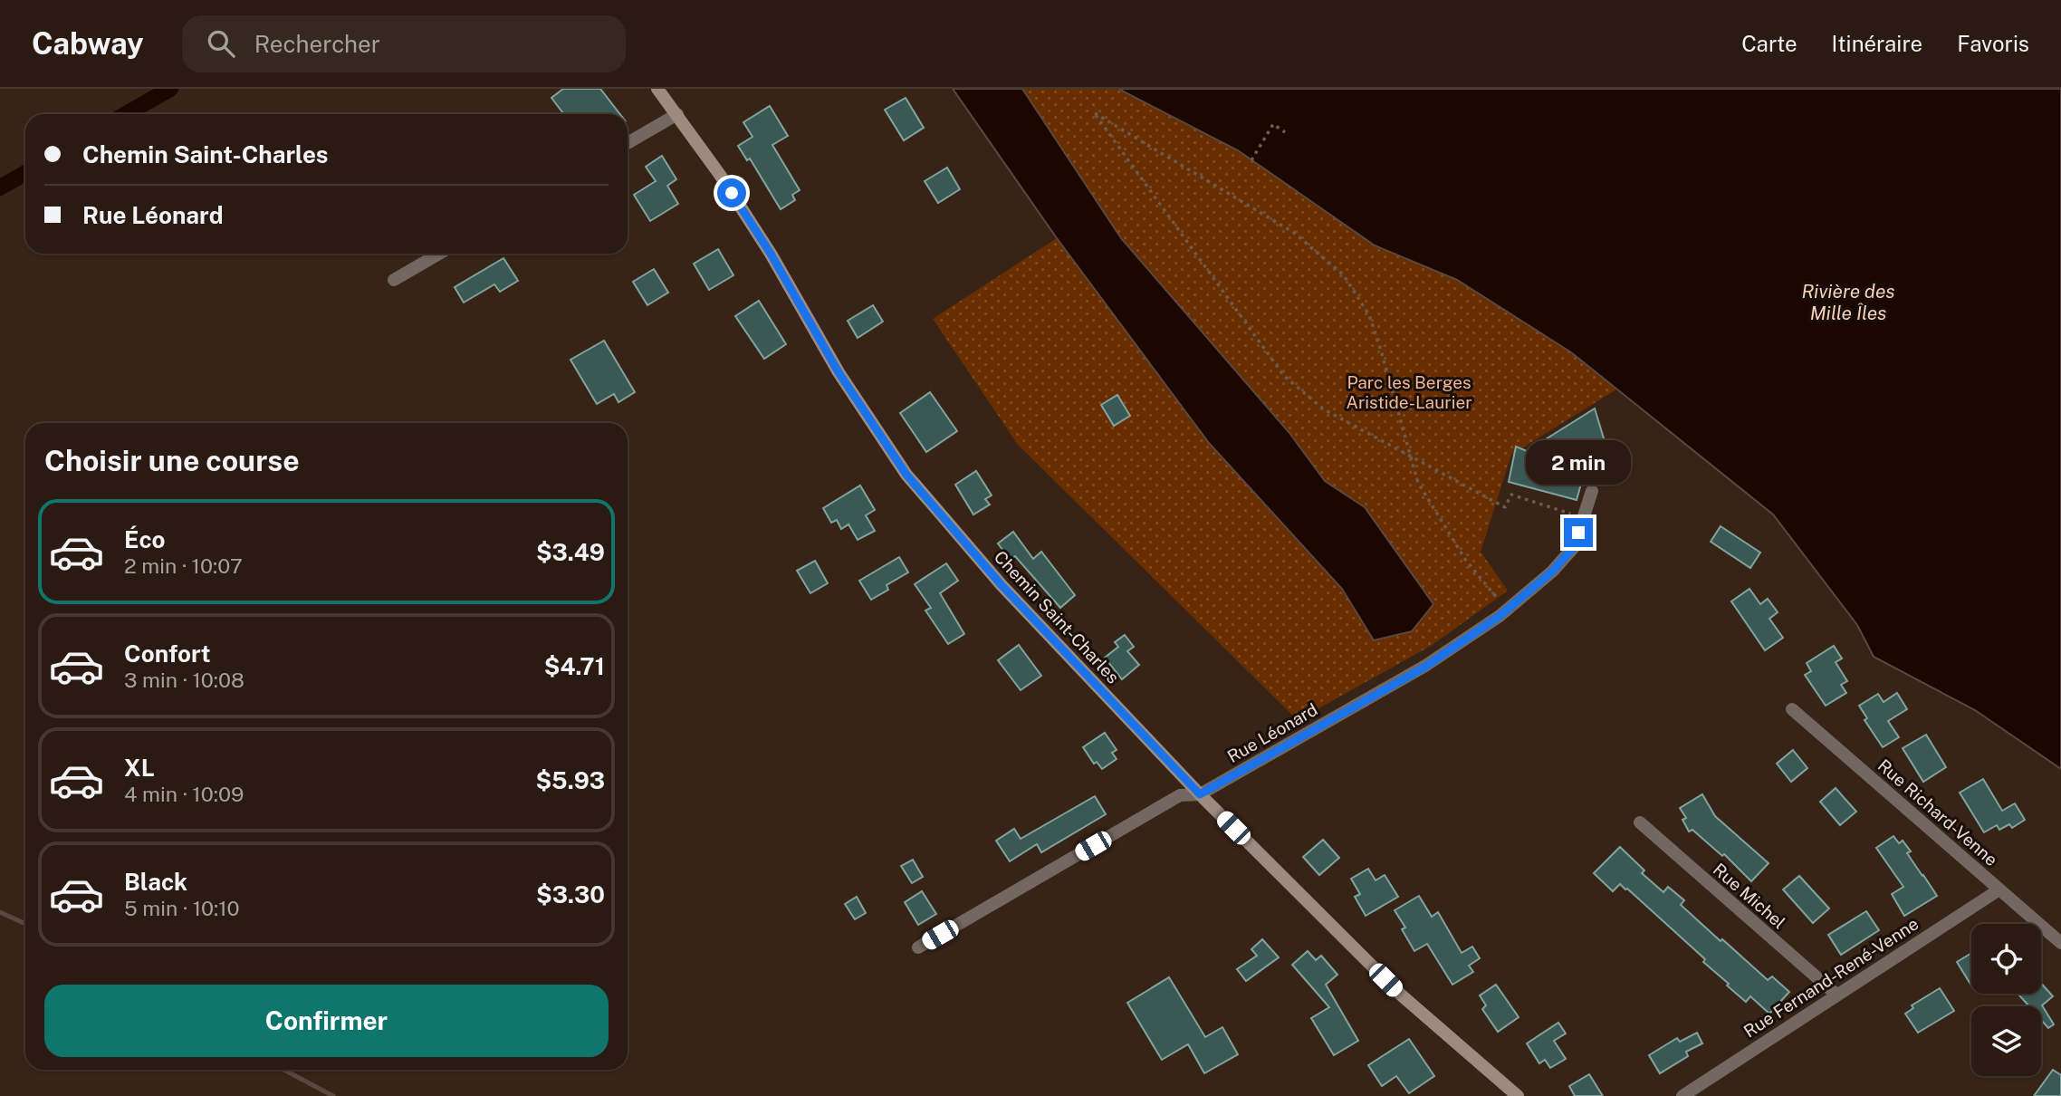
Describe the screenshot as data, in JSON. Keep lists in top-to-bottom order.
{
  "streets": {
    "main road": ["Chemin Saint-Charles"],
    "street": [
      "Rue Léonard",
      "Rue Richard-Venne",
      "Rue Michel",
      "Rue Fernand-René-Venne"
    ]
  },
  "crossings": [
    ["Chemin Saint-Charles", "Rue Léonard"],
    ["Rue Richard-Venne", "Rue Fernand-René-Venne"],
    ["Rue Michel", "Rue Fernand-René-Venne"]
  ],
  "water": ["Rivière des Mille Îles"],
  "parks": ["Parc les Berges Aristide-Laurier"],
  "page": {
    "header": "Cabway",
    "search": "Rechercher",
    "nav": ["Carte", "Itinéraire", "Favoris"],
    "banner": ["Chemin Saint-Charles", "Rue Léonard"],
    "heading": "Choisir une course",
    "bubble": "2 min",
    "list": [
      {
        "name": "Éco",
        "note": "2 min · 10:07",
        "value": "$3.49"
      },
      {
        "name": "Confort",
        "note": "3 min · 10:08",
        "value": "$4.71"
      },
      {
        "name": "XL",
        "note": "4 min · 10:09",
        "value": "$5.93"
      },
      {
        "name": "Black",
        "note": "5 min · 10:10",
        "value": "$3.30"
      }
    ],
    "buttons": "Confirmer"
  }
}
